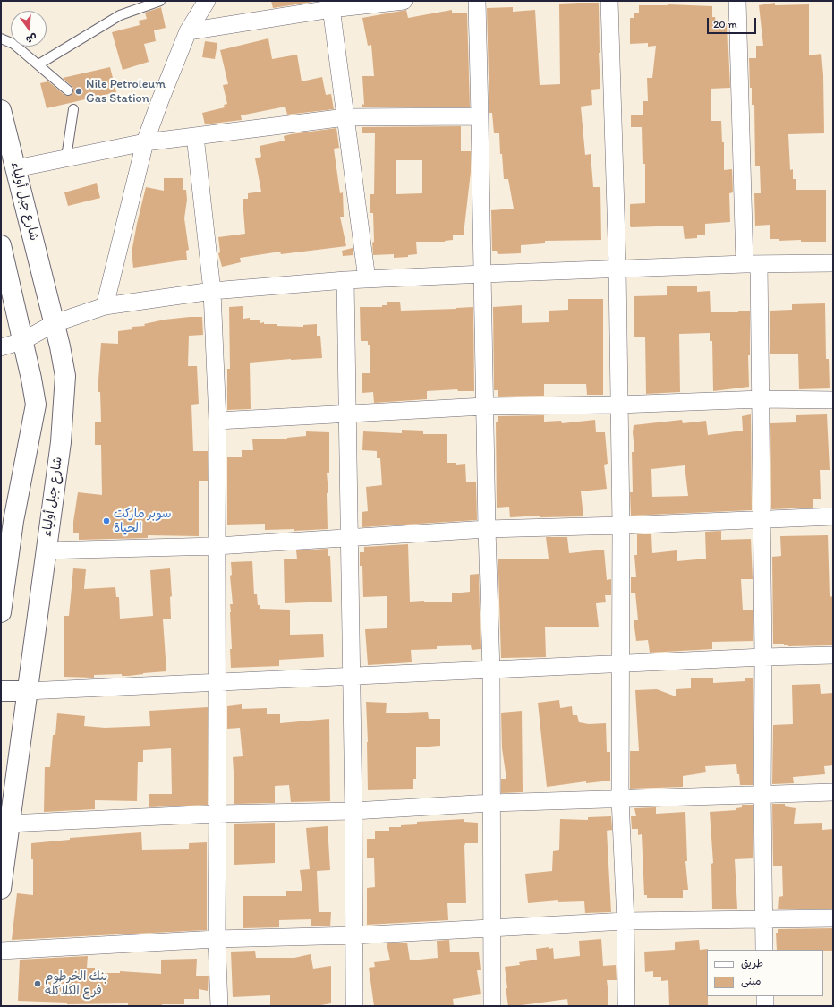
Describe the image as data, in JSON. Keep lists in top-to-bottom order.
{
  "streets": {
    "main road": ["شارع جبل أولياء"]
  },
  "places": ["Nile Petroleum Gas Station", "سوبر ماركت الحياة", "بنك الخرطوم فرع الكلاكلة"],
  "legend": ["طريق", "مبنى"],
  "scale_bar": "20 m",
  "north": "bottom"
}
